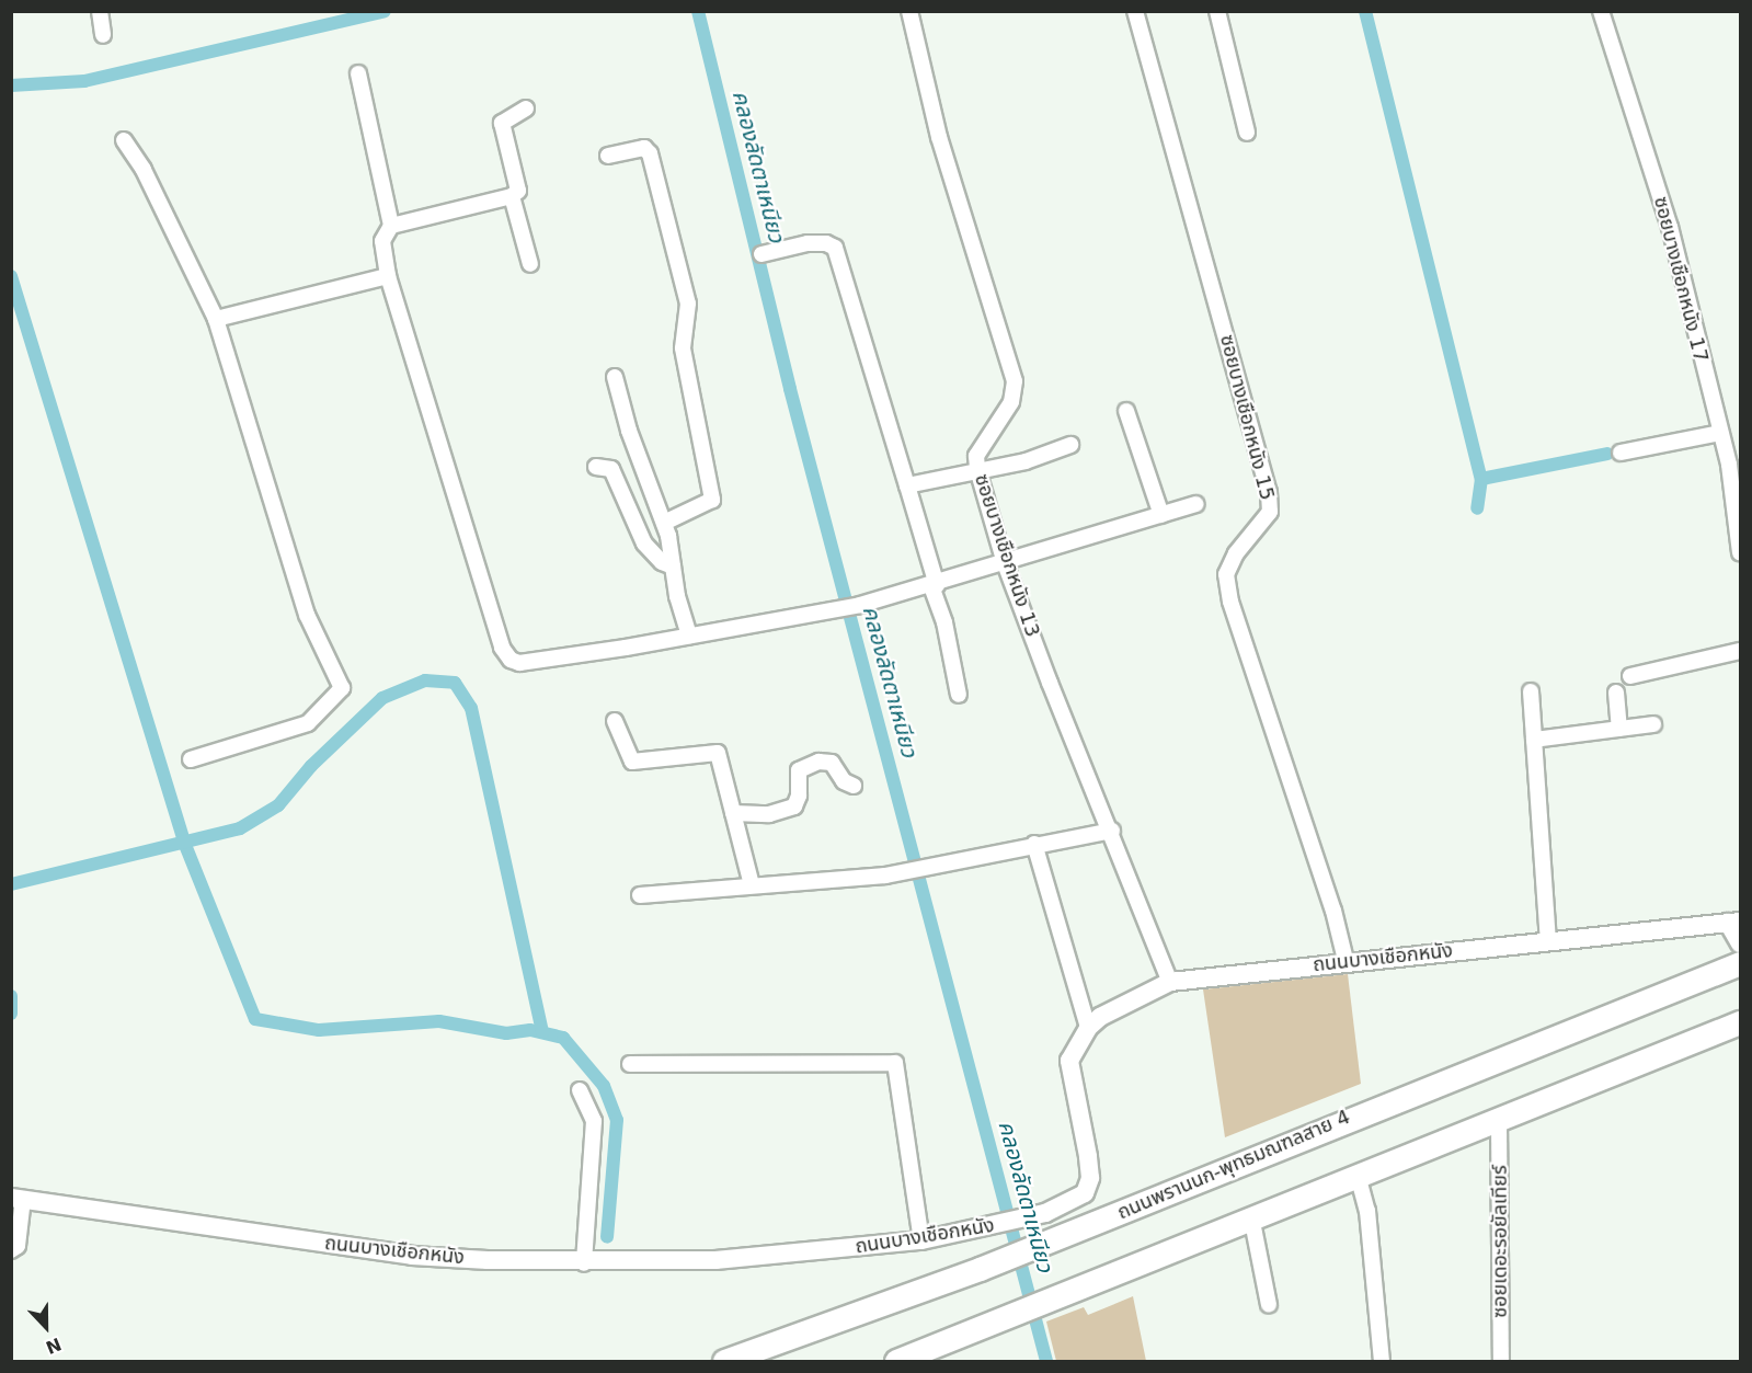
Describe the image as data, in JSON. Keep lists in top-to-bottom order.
{
  "streets": {
    "main road": ["ถนนพรานนก-พุทธมณฑลสาย 4"],
    "street": [
      "ซอยบางเชือกหนัง 17",
      "ซอยบางเชือกหนัง 15",
      "ซอยบางเชือกหนัง 13",
      "ถนนบางเชือกหนัง",
      "ซอยเดอะรอยัลเทียร์"
    ]
  },
  "crossings": [
    ["ซอยบางเชือกหนัง 15", "ถนนบางเชือกหนัง"],
    ["ซอยบางเชือกหนัง 13", "ถนนบางเชือกหนัง"]
  ],
  "water": ["คลองลัดตาเหนียว"],
  "north": "bottom"
}
